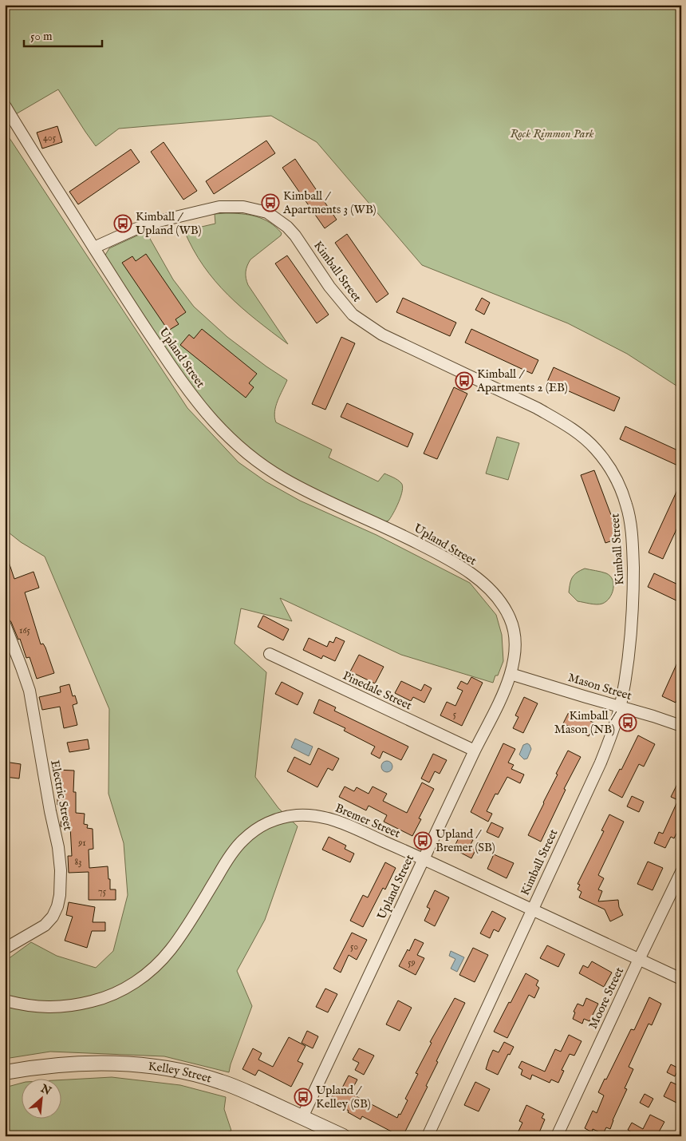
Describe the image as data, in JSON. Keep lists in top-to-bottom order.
{
  "streets": {
    "street": [
      "Kimball Street",
      "Upland Street",
      "Mason Street",
      "Pinedale Street",
      "Electric Street",
      "Bremer Street",
      "Moore Street",
      "Kelley Street"
    ]
  },
  "crossings": [
    ["Kimball Street", "Upland Street"],
    ["Kimball Street", "Mason Street"],
    ["Kimball Street", "Bremer Street"],
    ["Upland Street", "Mason Street"],
    ["Upland Street", "Pinedale Street"],
    ["Upland Street", "Bremer Street"],
    ["Upland Street", "Kelley Street"],
    ["Bremer Street", "Moore Street"]
  ],
  "parks": ["Rock Rimmon Park"],
  "places": {
    "bus stop": [
      "Kimball / Apartments 3 (WB)",
      "Kimball / Upland (WB)",
      "Kimball / Apartments 2 (EB)",
      "Kimball / Mason (NB)",
      "Upland / Bremer (SB)",
      "Upland / Kelley (SB)"
    ]
  },
  "house_numbers": [
    "405",
    "165",
    "5",
    "91",
    "83",
    "75",
    "50",
    "59"
  ],
  "scale_bar": "50 m",
  "north": "top right"
}
